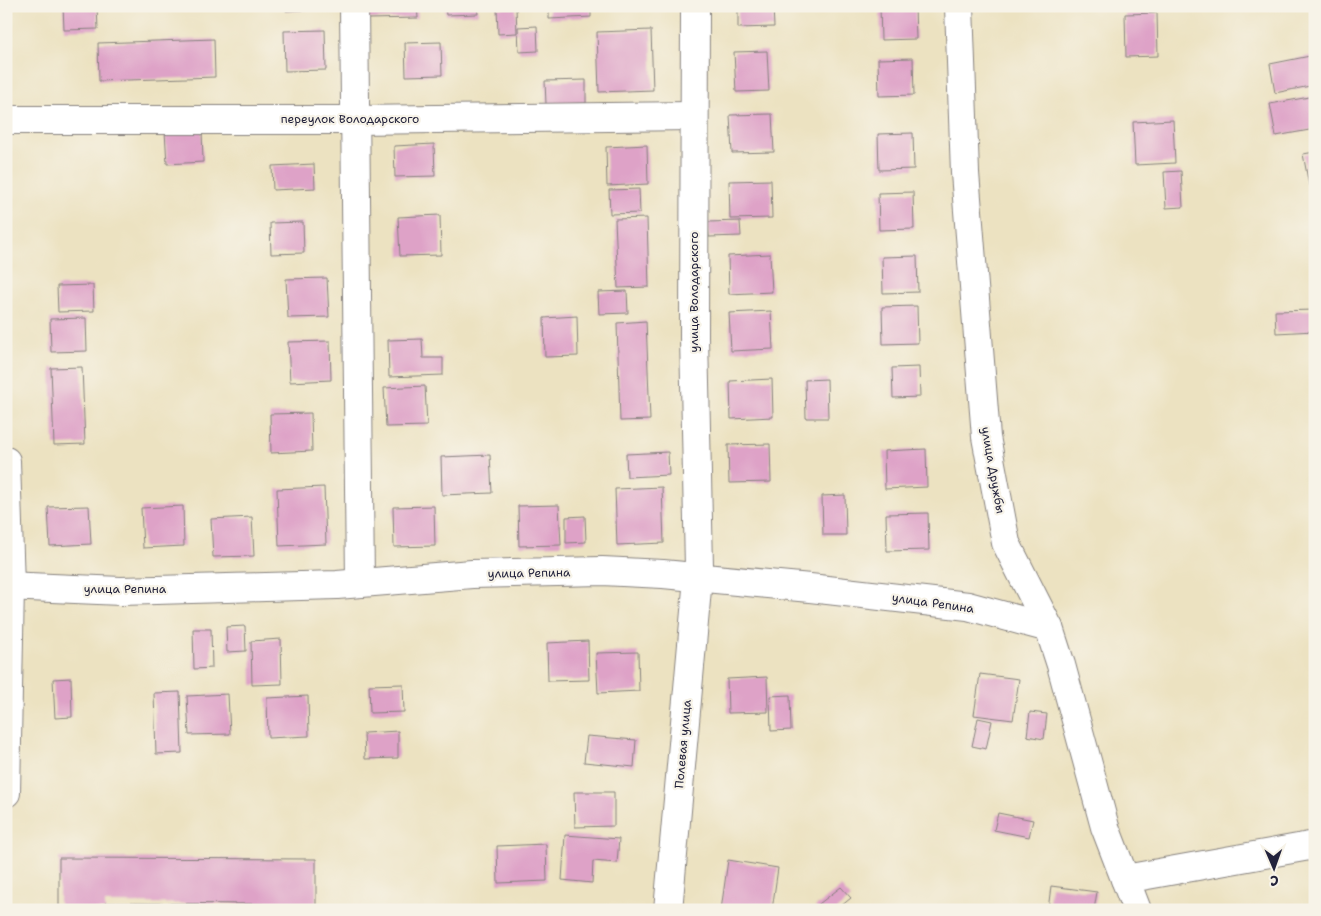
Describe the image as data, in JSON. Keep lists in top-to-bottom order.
{
  "streets": {
    "street": [
      "переулок Володарского",
      "улица Володарского",
      "улица Дружбы",
      "улица Репина",
      "Полевая улица"
    ]
  },
  "crossings": [
    ["переулок Володарского", "улица Володарского"],
    ["улица Володарского", "улица Репина"],
    ["улица Володарского", "Полевая улица"],
    ["улица Дружбы", "улица Репина"],
    ["улица Репина", "Полевая улица"]
  ],
  "north": "bottom"
}
